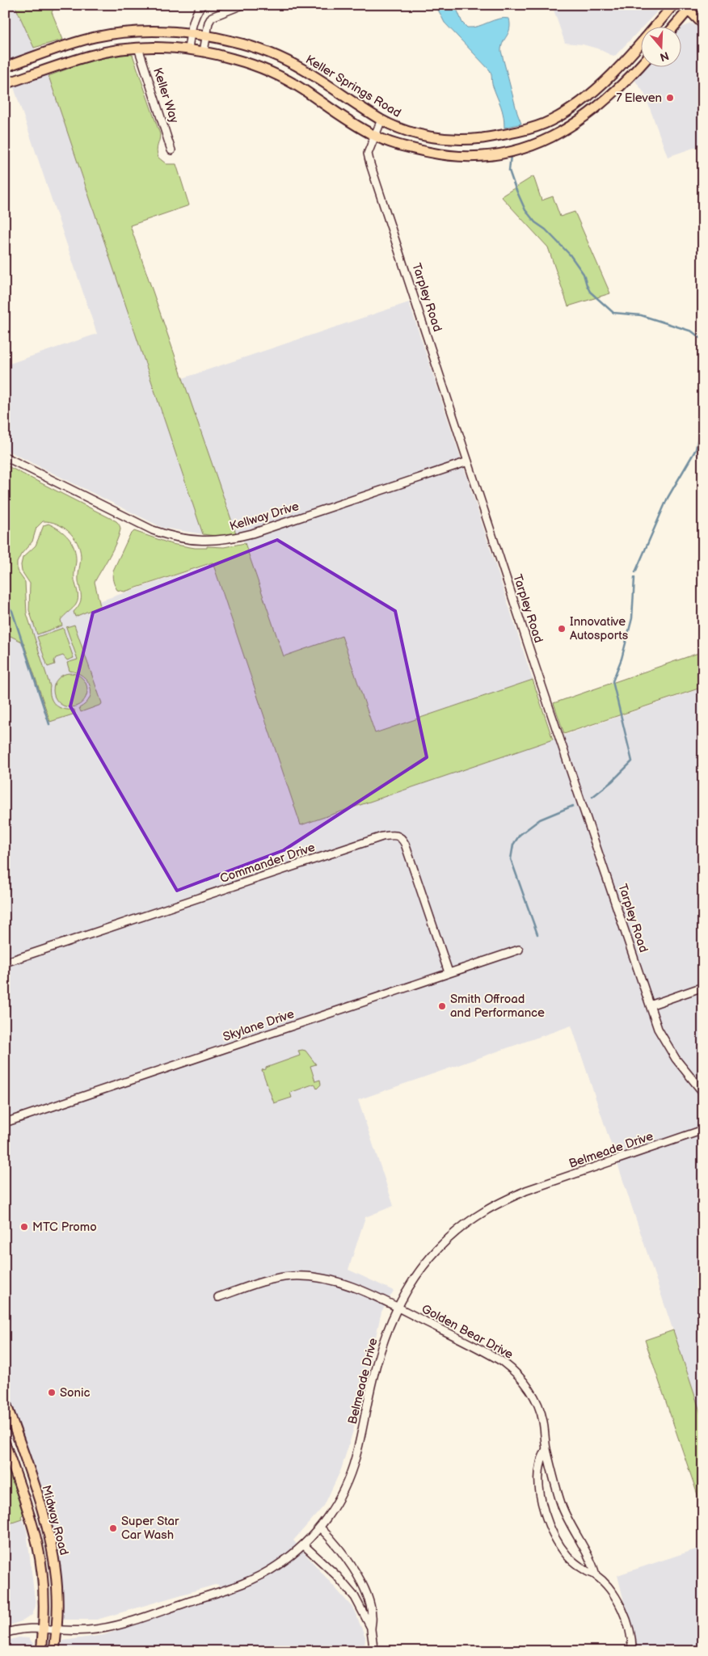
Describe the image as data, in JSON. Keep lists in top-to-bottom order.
{
  "streets": {
    "main road": ["Keller Springs Road", "Midway Road"],
    "street": [
      "Keller Way",
      "Tarpley Road",
      "Kellway Drive",
      "Commander Drive",
      "Skylane Drive",
      "Belmeade Drive",
      "Golden Bear Drive"
    ]
  },
  "crossings": [
    ["Keller Springs Road", "Tarpley Road"],
    ["Tarpley Road", "Kellway Drive"],
    ["Commander Drive", "Skylane Drive"],
    ["Belmeade Drive", "Golden Bear Drive"],
    ["Belmeade Drive", "Midway Road"]
  ],
  "places": [
    "7 Eleven",
    "Innovative Autosports",
    "Smith Offroad and Performance",
    "MTC Promo",
    "Sonic",
    "Super Star Car Wash"
  ],
  "north": "bottom"
}
